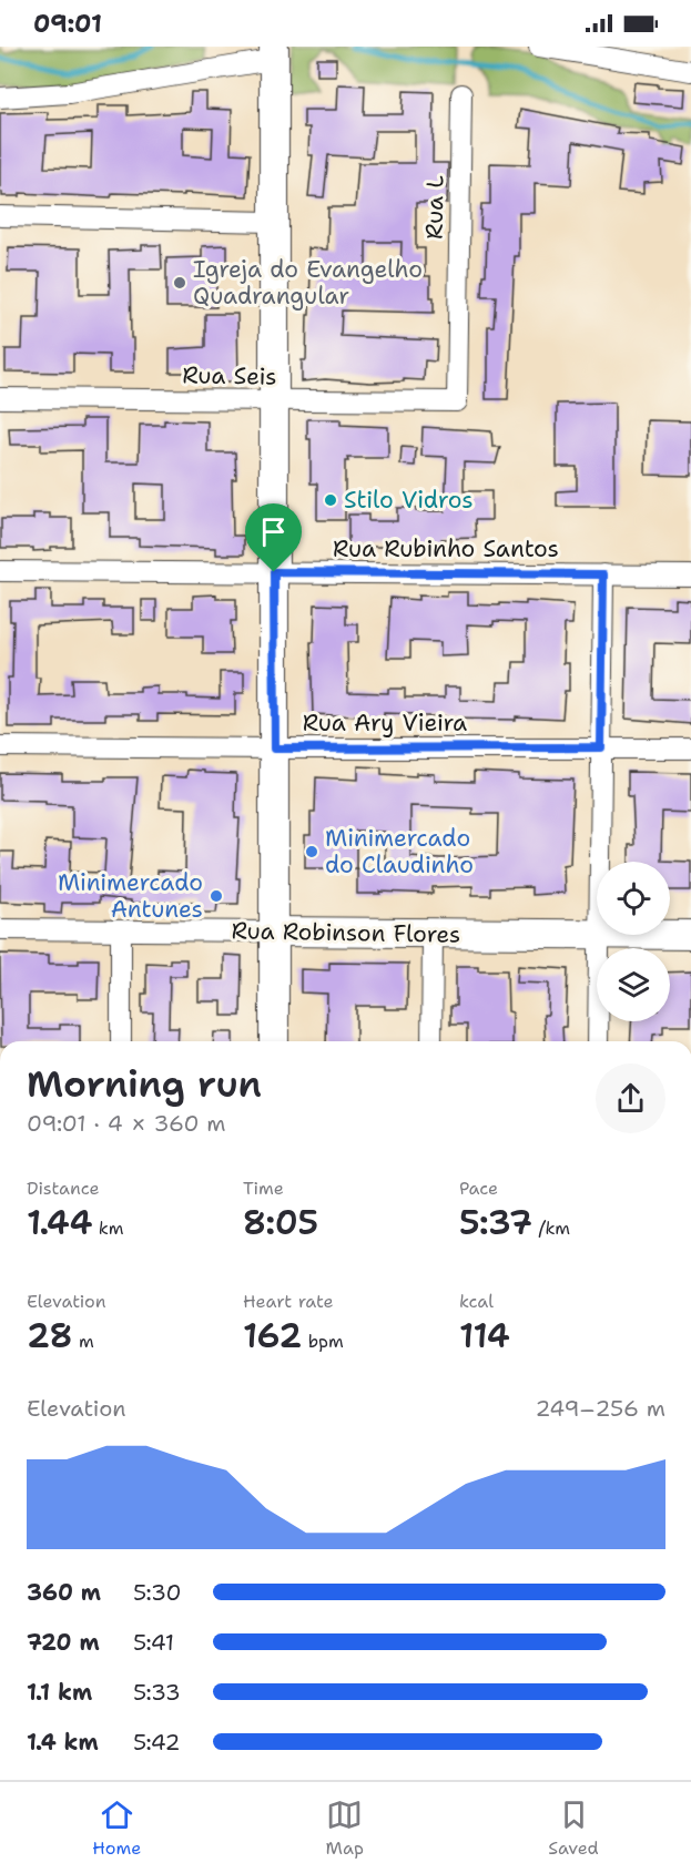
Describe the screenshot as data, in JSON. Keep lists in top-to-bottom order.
{
  "streets": {
    "street": [
      "Rua L",
      "Rua Seis",
      "Rua Rubinho Santos",
      "Rua Ary Vieira",
      "Rua Robinson Flores"
    ]
  },
  "crossings": [
    ["Rua L", "Rua Seis"]
  ],
  "places": [
    "Igreja do Evangelho Quadrangular",
    "Stilo Vidros",
    "Minimercado do Claudinho",
    "Minimercado Antunes"
  ],
  "page": {
    "status": "09:01",
    "heading": ["Morning run", "09:01 · 4 × 360 m"],
    "stats": [
      ["Distance", "1.44 km"],
      ["Time", "8:05"],
      ["Pace", "5:37 /km"],
      ["Elevation", "28 m"],
      ["Heart rate", "162 bpm"],
      ["kcal", "114"]
    ],
    "chart": ["Elevation", "249–256 m"],
    "list": [
      {
        "name": "360 m",
        "note": "5:30"
      },
      {
        "name": "720 m",
        "note": "5:41"
      },
      {
        "name": "1.1 km",
        "note": "5:33"
      },
      {
        "name": "1.4 km",
        "note": "5:42"
      }
    ],
    "tabs": ["Home", "Map", "Saved"]
  }
}
